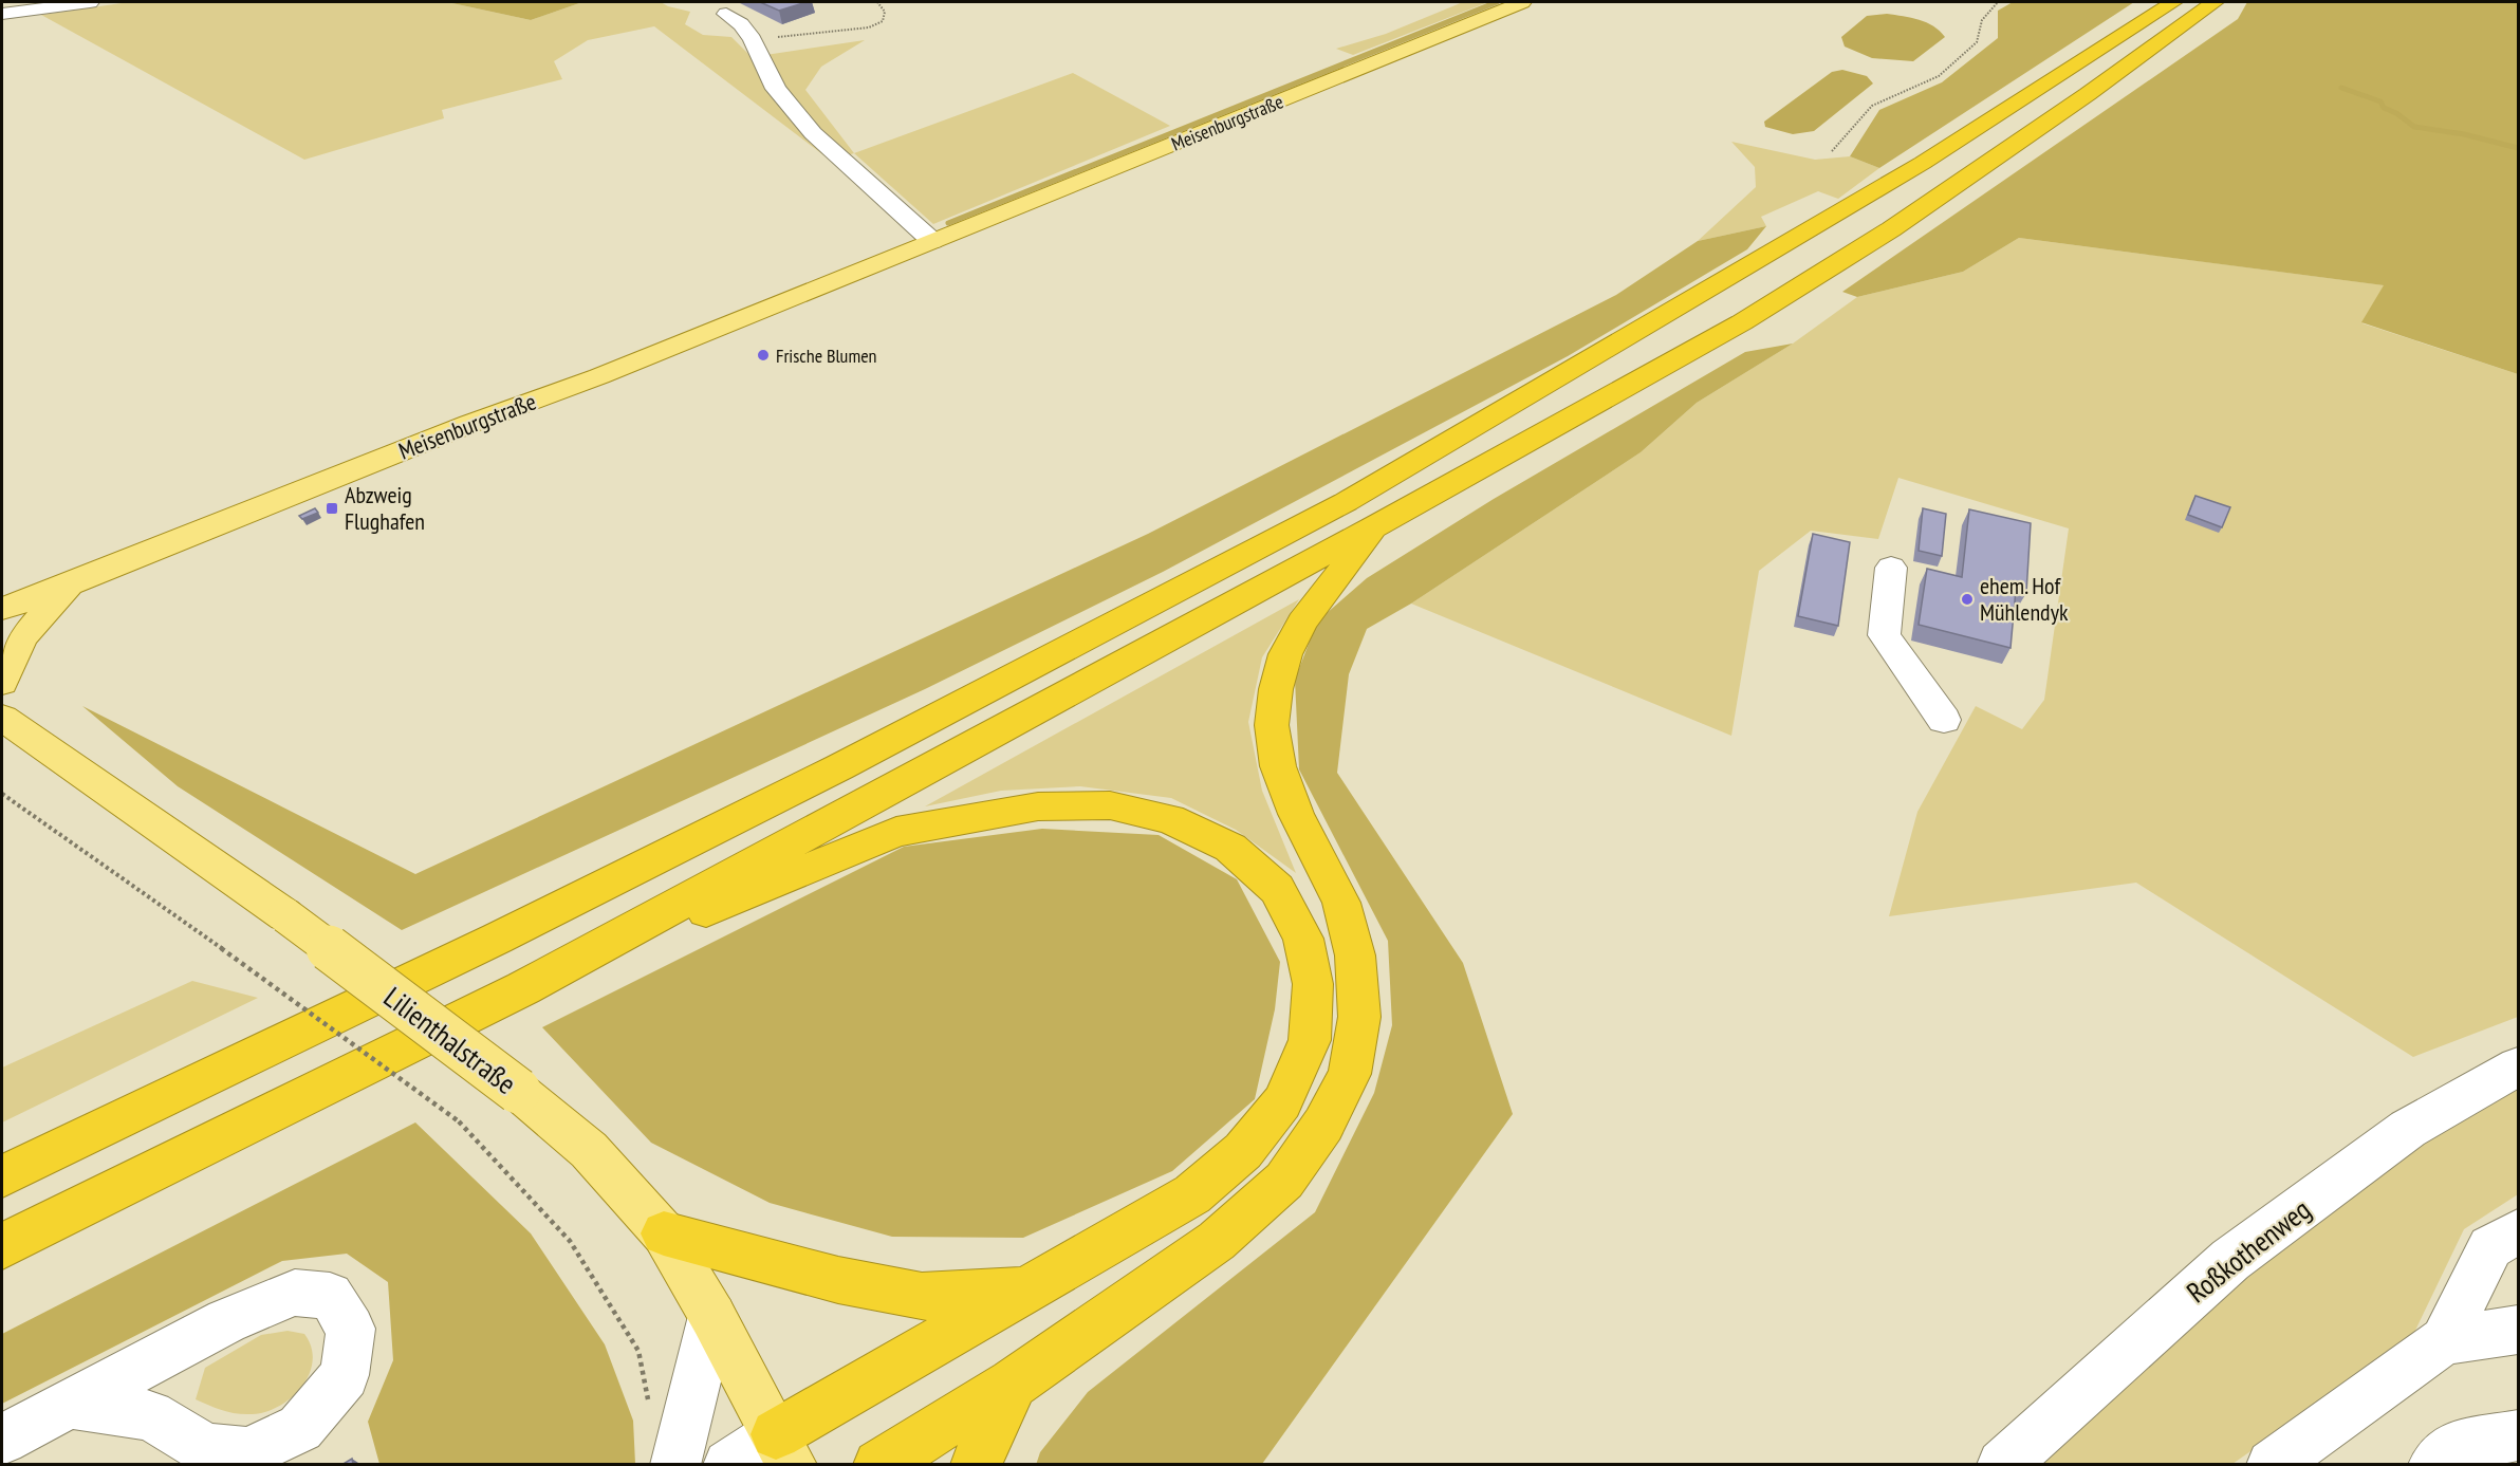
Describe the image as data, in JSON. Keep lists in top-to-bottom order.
{
  "streets": {
    "main road": ["Meisenburgstraße", "Lilienthalstraße"],
    "street": ["Roßkothenweg"]
  },
  "places": {
    "other": ["Frische Blumen", "ehem. Hof Mühlendyk"],
    "transit": ["Abzweig Flughafen"]
  }
}
